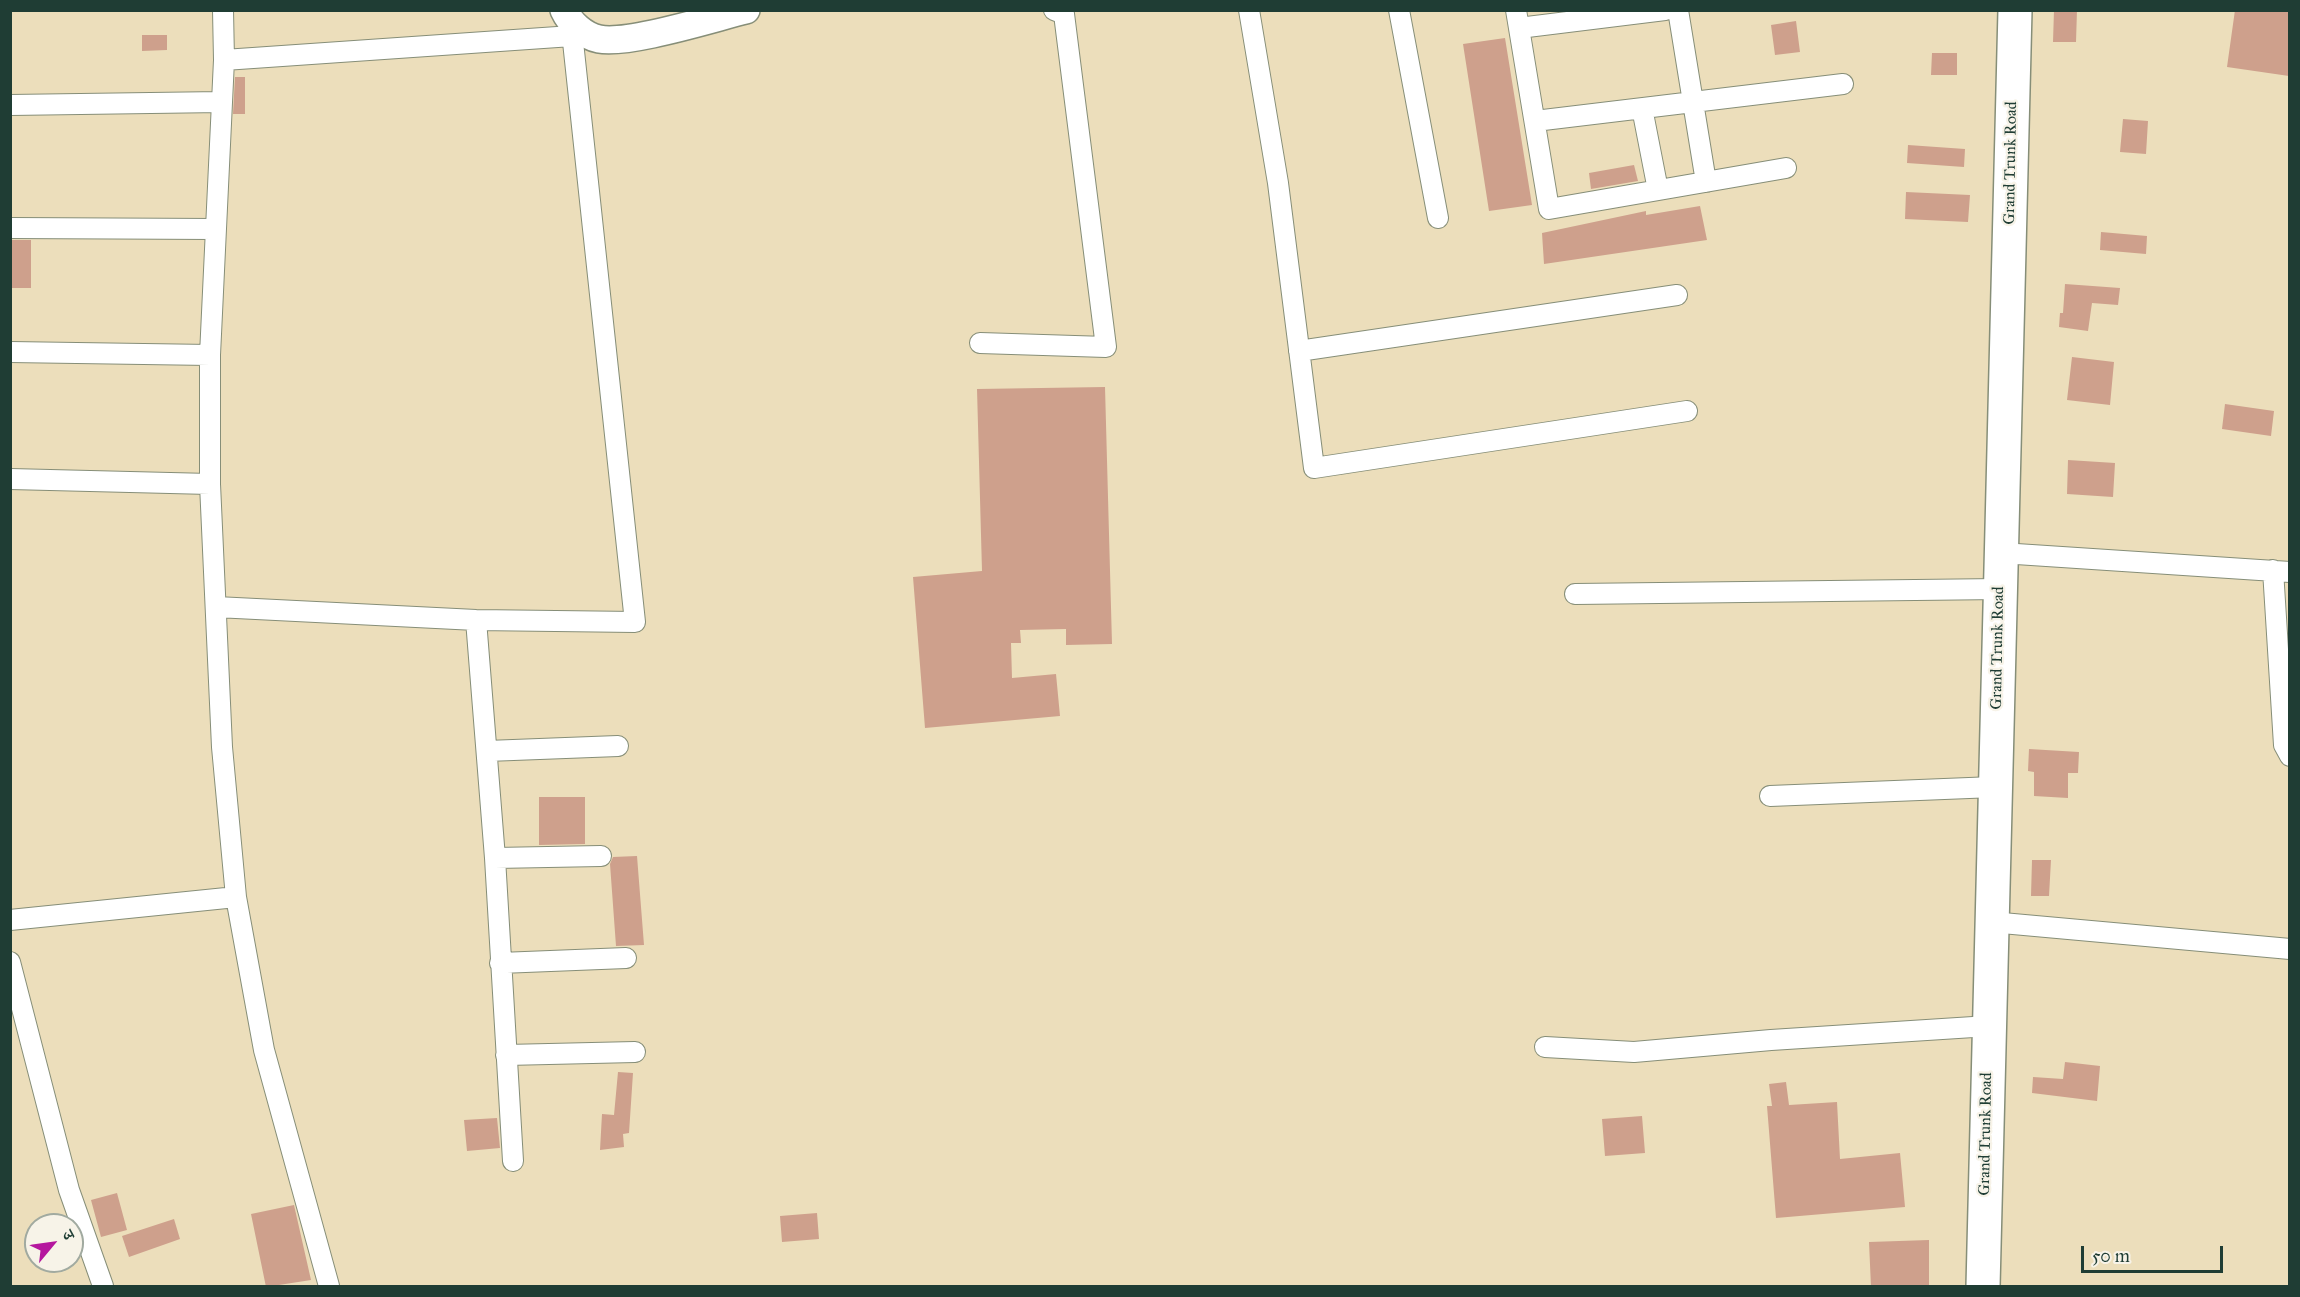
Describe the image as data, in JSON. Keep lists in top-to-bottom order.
{
  "streets": {
    "highway": ["Grand Trunk Road"]
  },
  "scale_bar": "50 m",
  "north": "top right"
}
